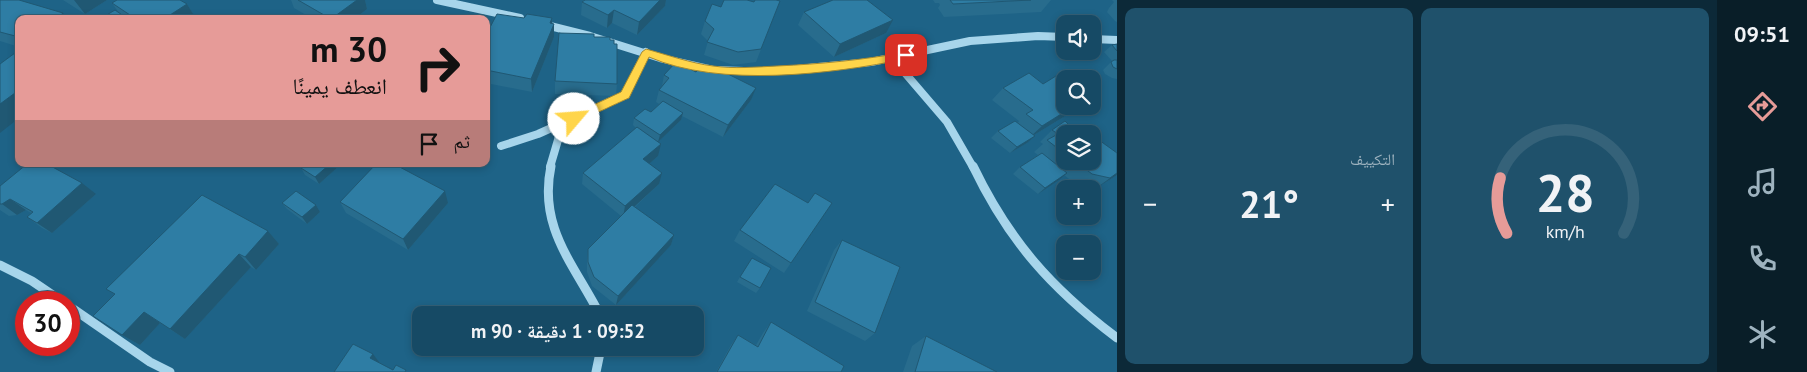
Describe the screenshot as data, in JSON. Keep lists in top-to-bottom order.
{
  "page": {
    "tabs": "09:51",
    "tile": "التكييف",
    "map_buttons": ["+", "−"],
    "turn": ["30 m", "انعطف يمينًا"],
    "then": "ثم",
    "heat": ["−", "21°", "+"],
    "limit": "30",
    "trip": "09:52 · 1 دقيقة · 90 m",
    "gauge": ["28", "km/h"]
  }
}
